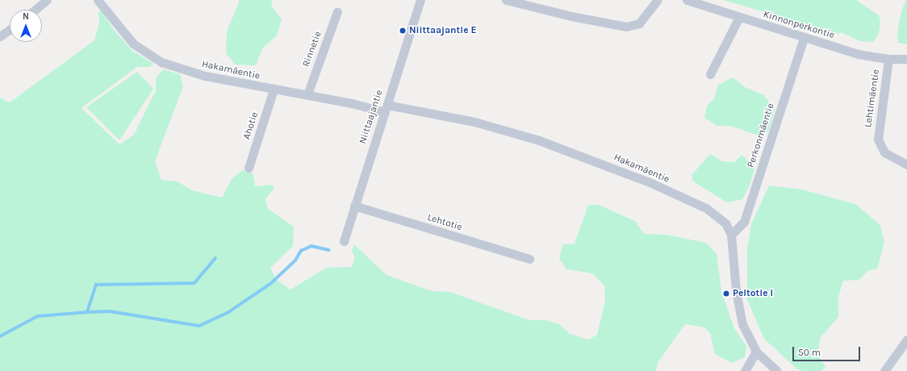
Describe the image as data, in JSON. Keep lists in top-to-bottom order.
{
  "streets": {
    "street": [
      "Kinnonperkontie",
      "Rinnetie",
      "Hakamäentie",
      "Lehtimäentie",
      "Niittaajantie",
      "Ahotie",
      "Perkonmäentie",
      "Lehtotie"
    ]
  },
  "crossings": [
    ["Kinnonperkontie", "Lehtimäentie"],
    ["Kinnonperkontie", "Perkonmäentie"],
    ["Rinnetie", "Hakamäentie"],
    ["Hakamäentie", "Niittaajantie"],
    ["Hakamäentie", "Ahotie"],
    ["Hakamäentie", "Perkonmäentie"],
    ["Niittaajantie", "Lehtotie"]
  ],
  "places": ["Niittaajantie E", "Peltotie I"],
  "scale_bar": "50 m",
  "north": "top"
}
